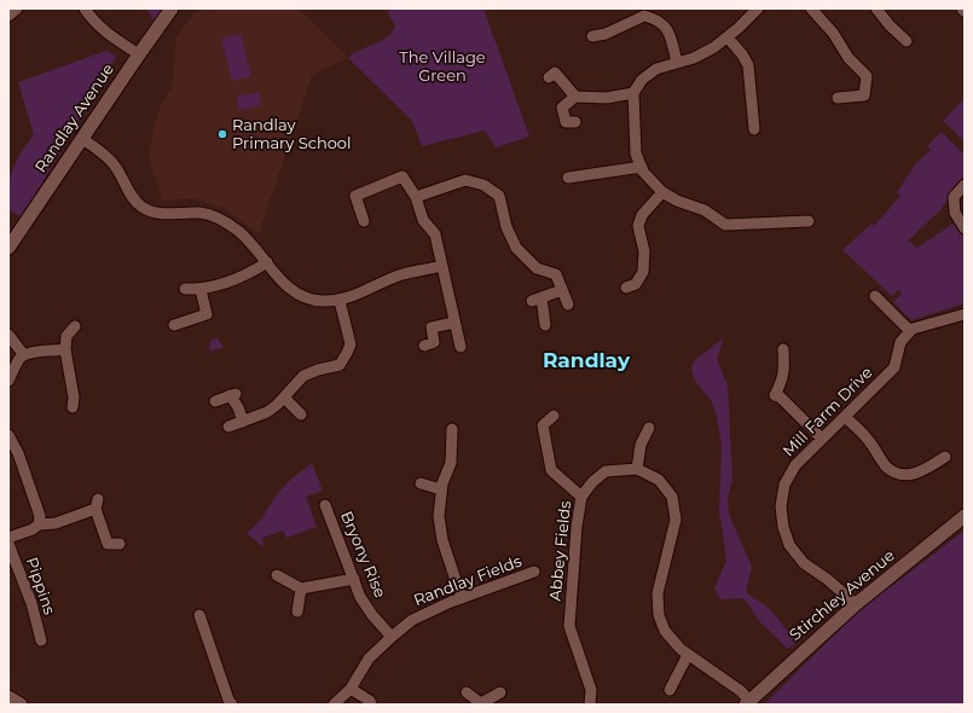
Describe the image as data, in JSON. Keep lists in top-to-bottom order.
{
  "streets": {
    "street": [
      "Randlay Avenue",
      "Mill Farm Drive",
      "Abbey Fields",
      "Bryony Rise",
      "Randlay Fields",
      "Pippins",
      "Stirchley Avenue"
    ]
  },
  "crossings": [
    ["Mill Farm Drive", "Stirchley Avenue"],
    ["Bryony Rise", "Randlay Fields"]
  ],
  "districts": ["Randlay"],
  "parks": ["The Village Green"],
  "places": ["Randlay Primary School"]
}
